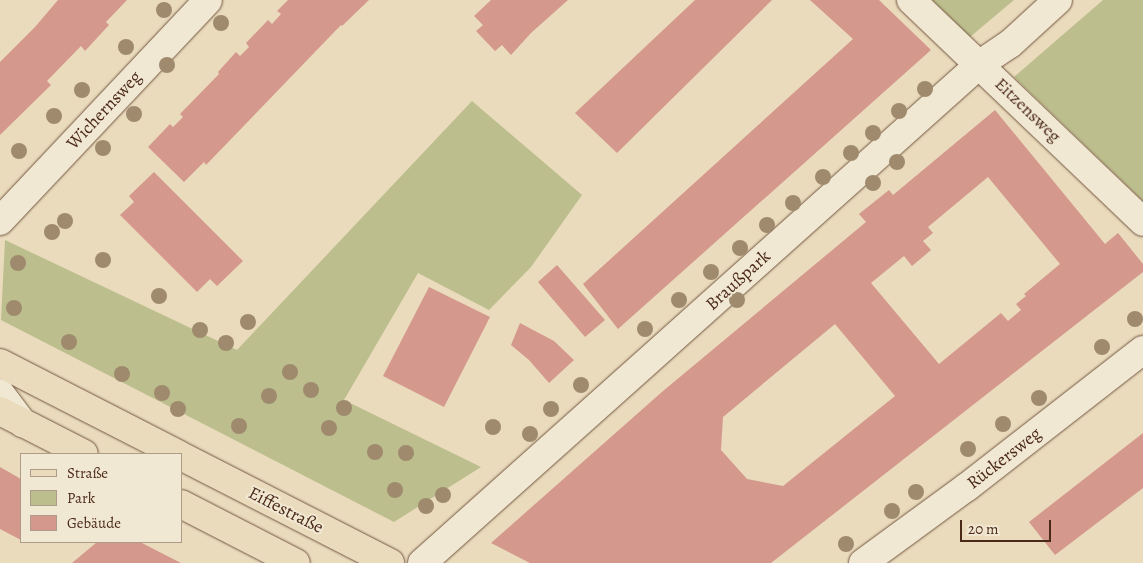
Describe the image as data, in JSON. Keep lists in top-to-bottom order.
{
  "streets": {
    "main road": ["Eiffestraße"],
    "street": [
      "Wichernsweg",
      "Eitzensweg",
      "Braußpark",
      "Rückersweg"
    ]
  },
  "crossings": [
    ["Eitzensweg", "Braußpark"]
  ],
  "legend": ["Straße", "Park", "Gebäude"],
  "scale_bar": "20 m"
}
